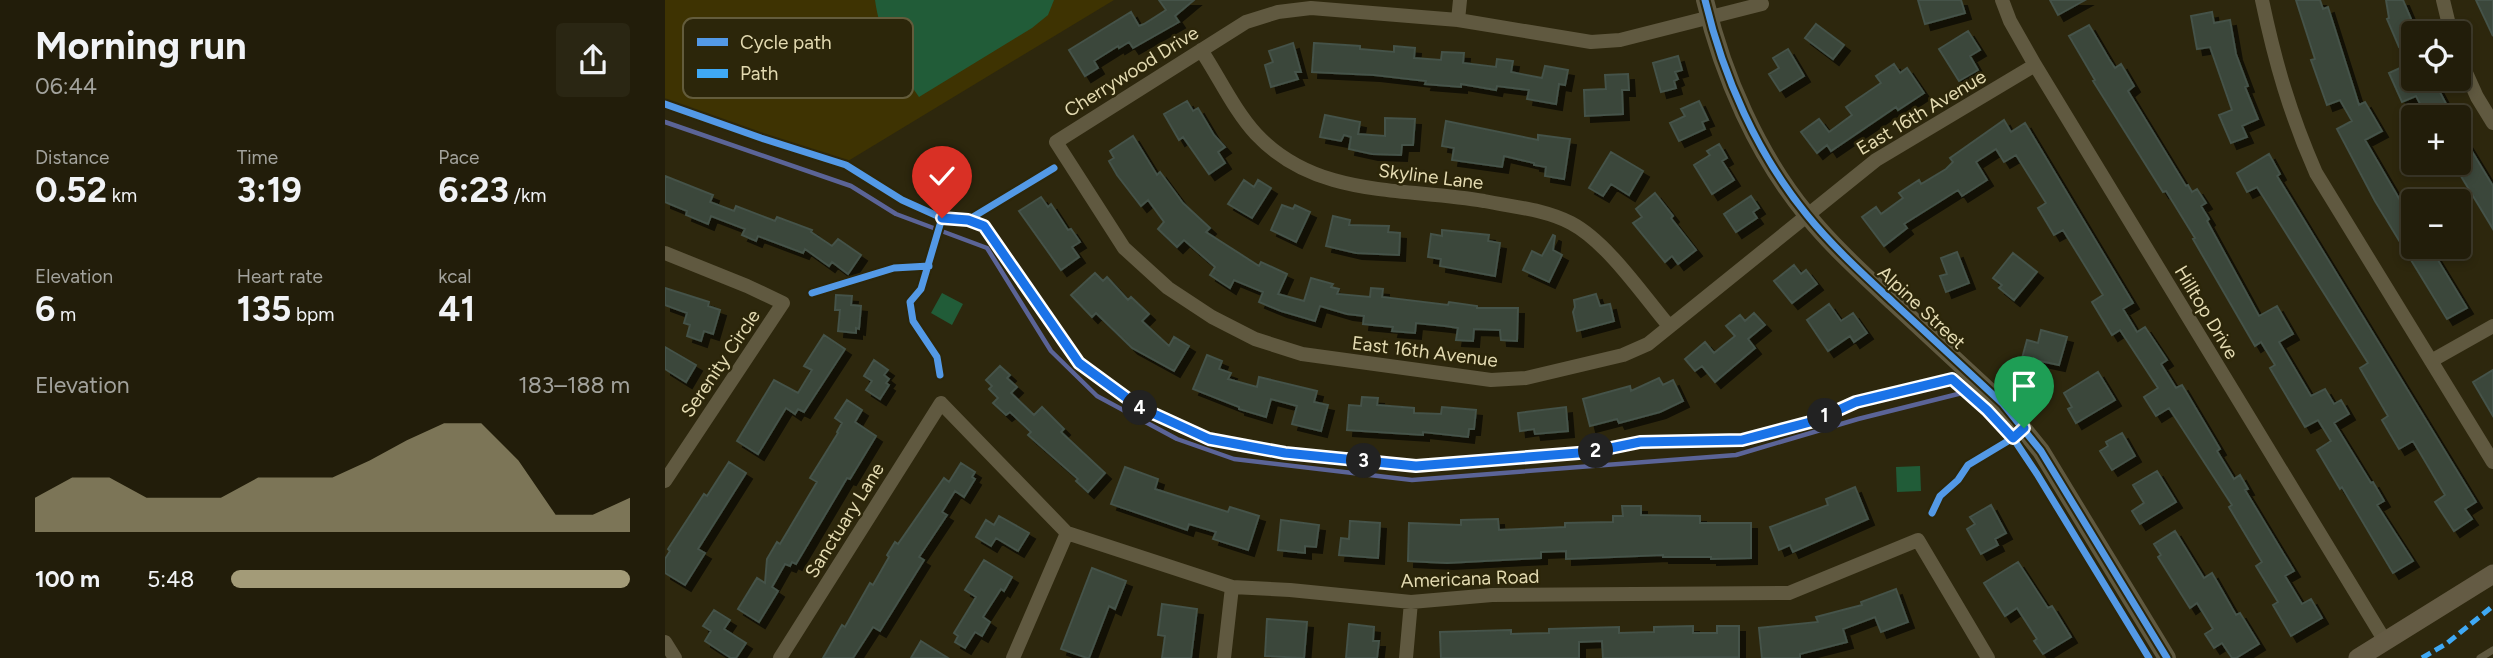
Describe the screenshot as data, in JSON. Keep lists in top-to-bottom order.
{
  "streets": {
    "street": [
      "Cherrywood Drive",
      "East 16th Avenue",
      "Skyline Lane",
      "Alpine Street",
      "Hilltop Drive",
      "Serenity Circle",
      "Sanctuary Lane",
      "Americana Road"
    ]
  },
  "crossings": [
    ["Cherrywood Drive", "East 16th Avenue"],
    ["Cherrywood Drive", "Skyline Lane"],
    ["Cherrywood Drive", "Alpine Street"],
    ["East 16th Avenue", "Skyline Lane"],
    ["East 16th Avenue", "Alpine Street"],
    ["East 16th Avenue", "Hilltop Drive"],
    ["Sanctuary Lane", "Americana Road"]
  ],
  "legend": ["Cycle path", "Path"],
  "page": {
    "heading": ["Morning run", "06:44"],
    "map_buttons": ["+", "−"],
    "stats": [
      ["Distance", "0.52 km"],
      ["Time", "3:19"],
      ["Pace", "6:23 /km"],
      ["Elevation", "6 m"],
      ["Heart rate", "135 bpm"],
      ["kcal", "41"]
    ],
    "chart": ["Elevation", "183–188 m"],
    "pins": [
      "4",
      "1",
      "2",
      "3"
    ],
    "list": [
      {
        "name": "100 m",
        "note": "5:48"
      }
    ]
  }
}
